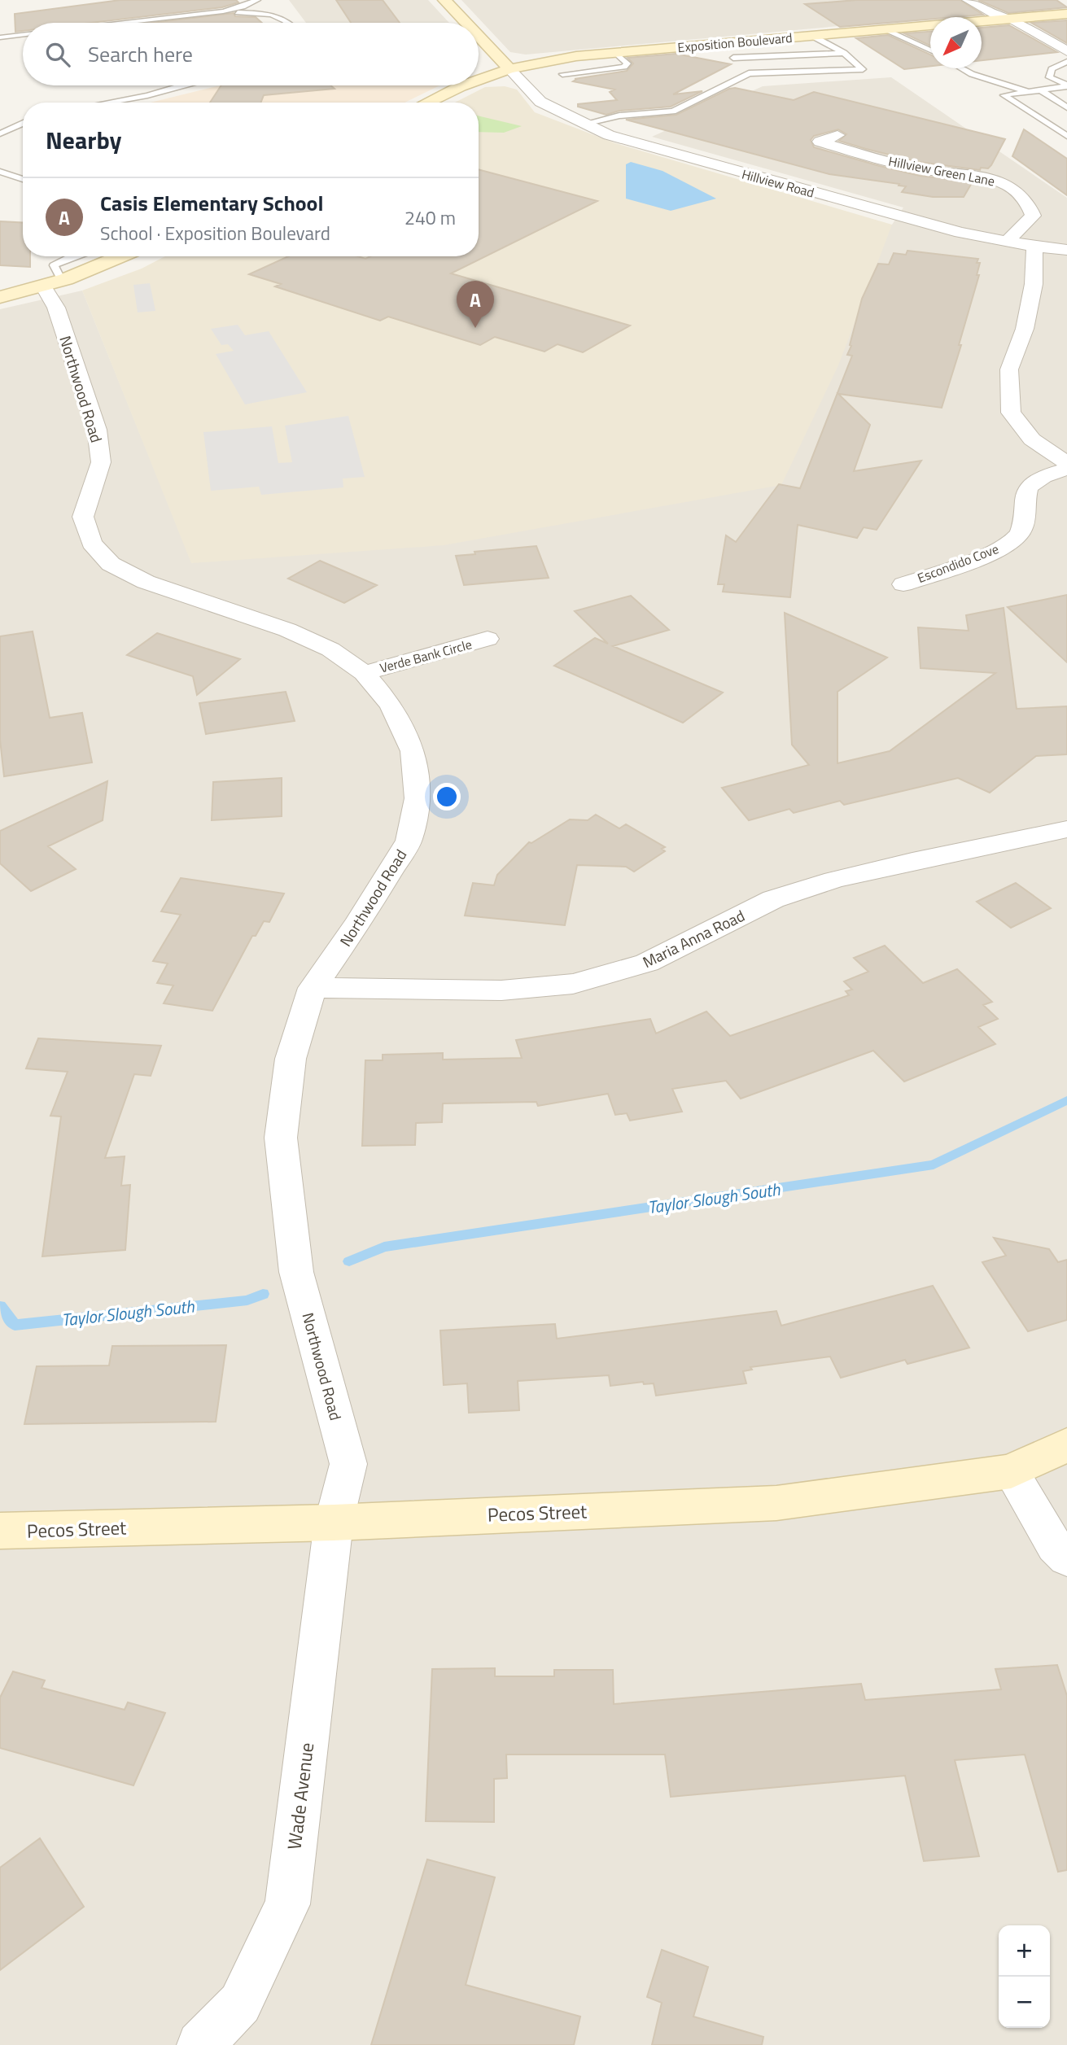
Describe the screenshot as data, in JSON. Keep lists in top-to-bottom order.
{
  "streets": {
    "street": [
      "Exposition Boulevard",
      "Hillview Green Lane",
      "Hillview Road",
      "Northwood Road",
      "Escondido Cove",
      "Verde Bank Circle",
      "Maria Anna Road",
      "Pecos Street",
      "Wade Avenue"
    ]
  },
  "crossings": [
    ["Exposition Boulevard", "Hillview Road"],
    ["Hillview Green Lane", "Hillview Road"],
    ["Northwood Road", "Verde Bank Circle"],
    ["Northwood Road", "Maria Anna Road"],
    ["Northwood Road", "Pecos Street"],
    ["Northwood Road", "Wade Avenue"],
    ["Pecos Street", "Wade Avenue"]
  ],
  "water": ["Taylor Slough South"],
  "north": "bottom left",
  "page": {
    "search": "Search here",
    "heading": "Nearby",
    "list": [
      {
        "mark": "A",
        "name": "Casis Elementary School",
        "note": "School · Exposition Boulevard",
        "value": "240 m"
      }
    ],
    "pins": "A",
    "map_buttons": ["+", "−"]
  }
}
